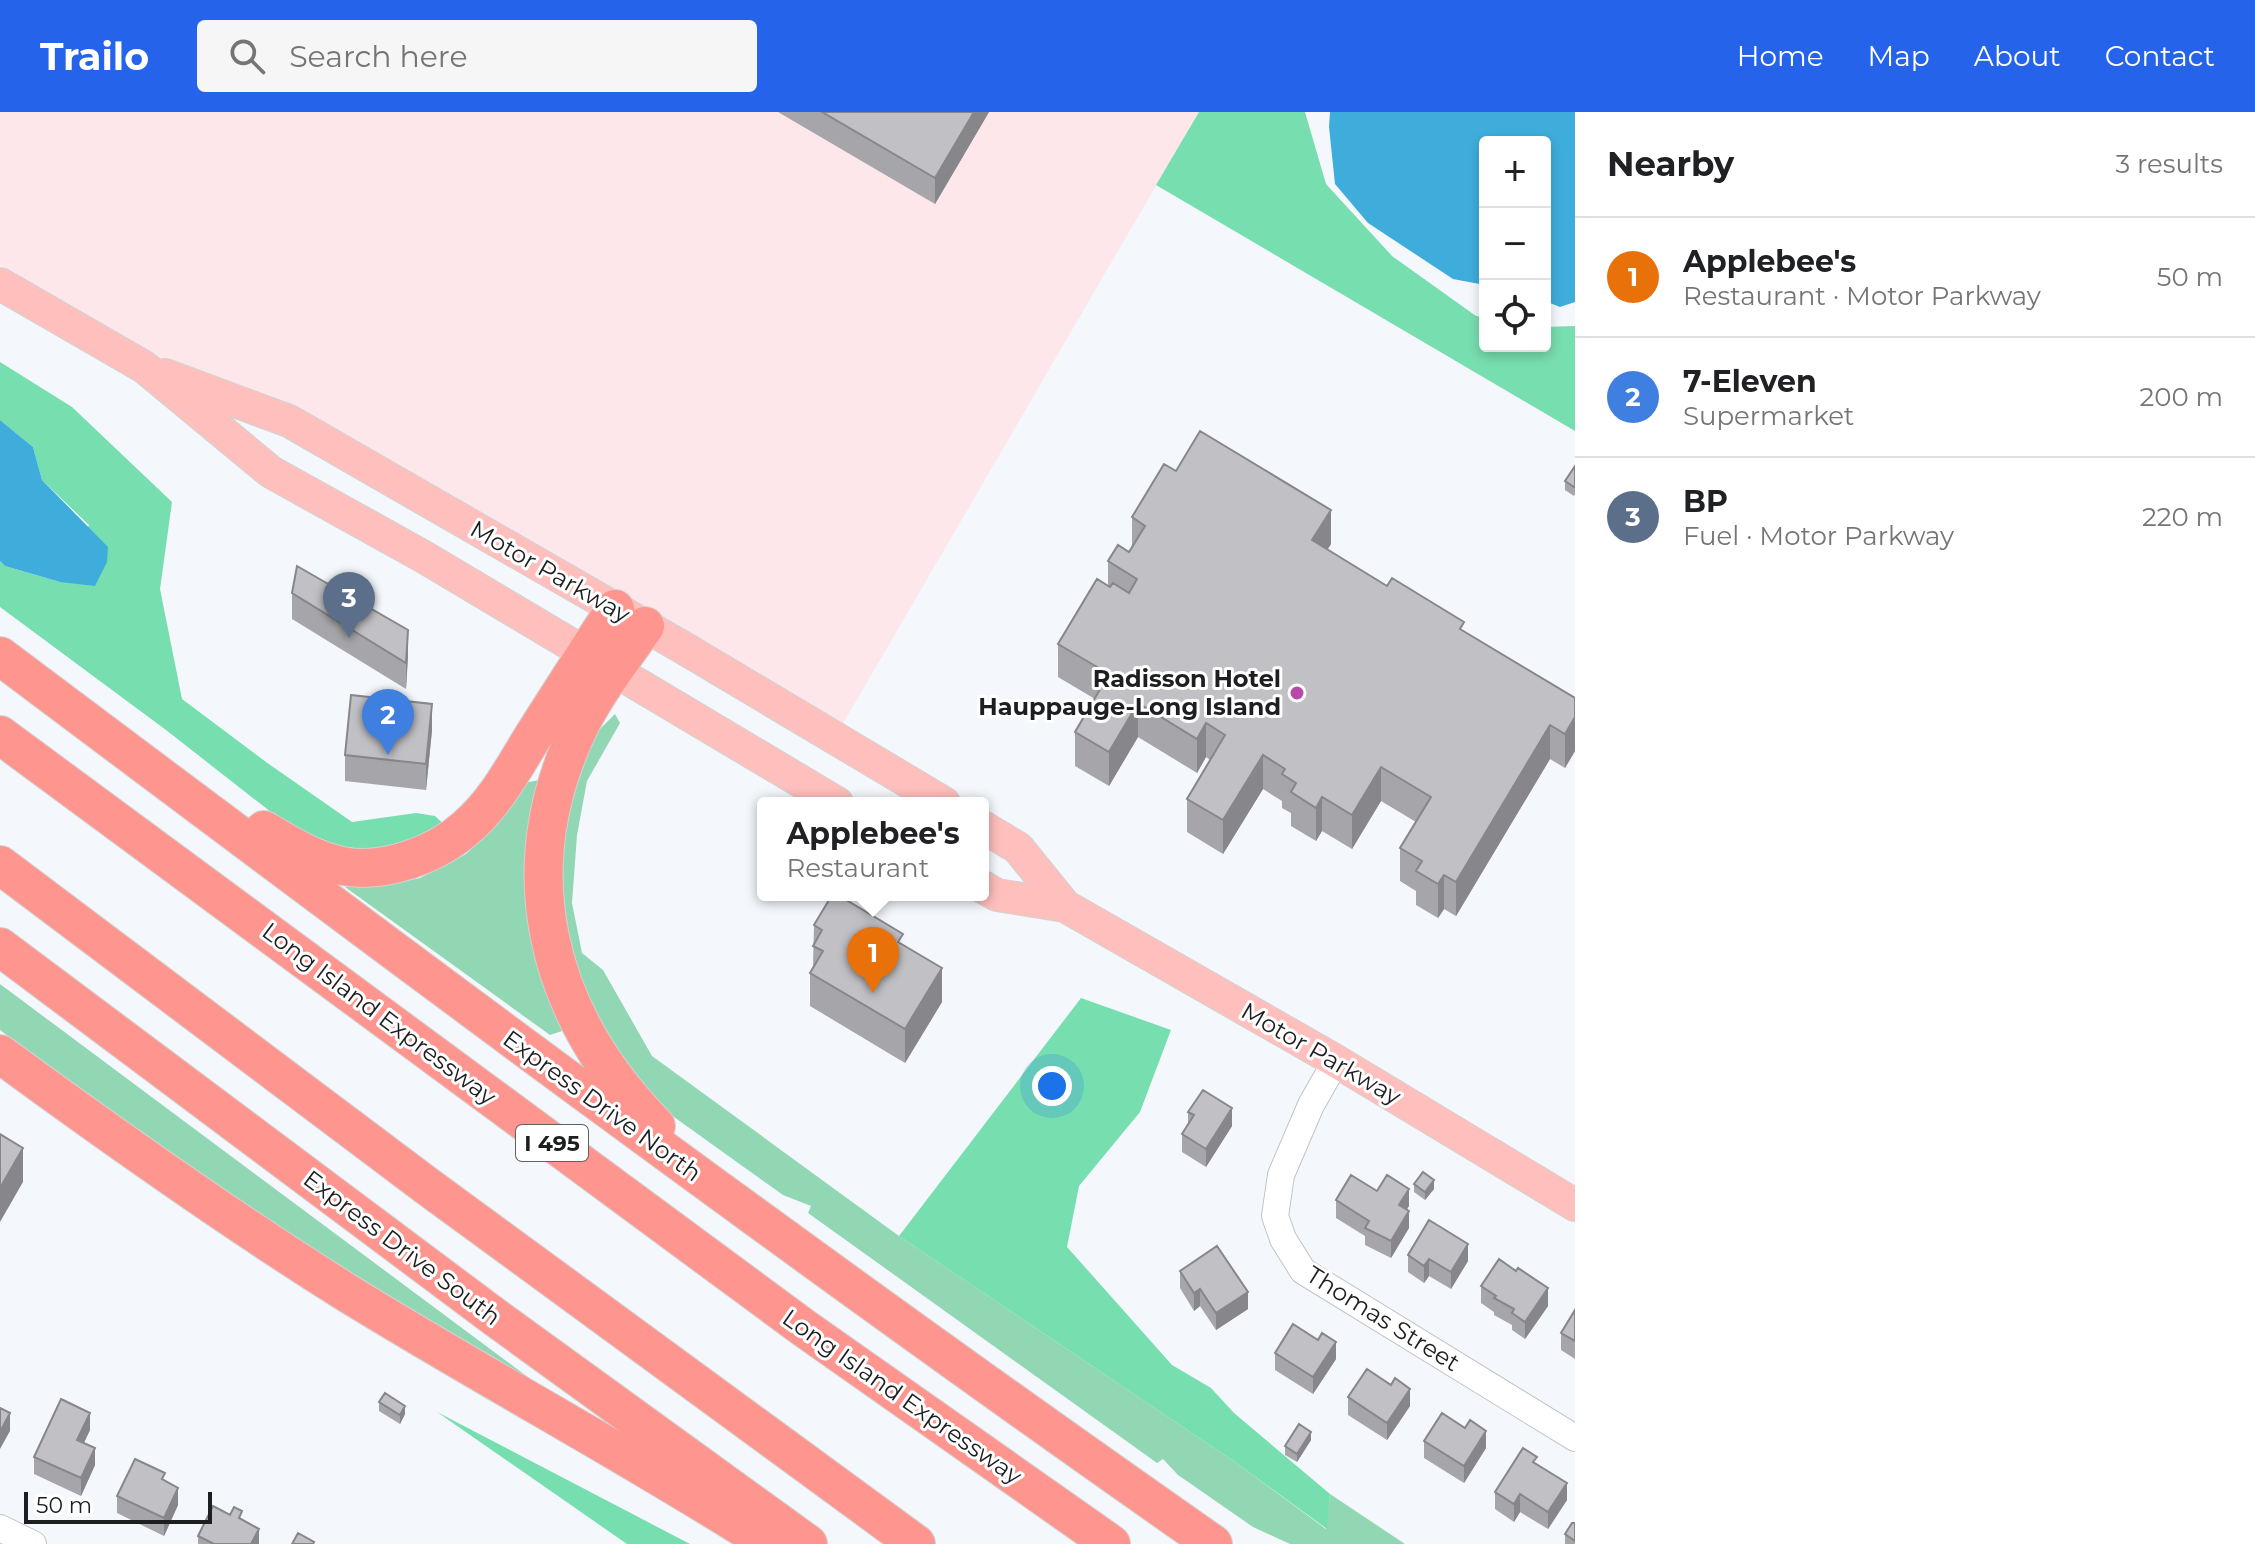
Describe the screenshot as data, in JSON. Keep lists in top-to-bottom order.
{
  "streets": {
    "highway": [
      "Long Island Expressway",
      "Express Drive North",
      "I 495",
      "Express Drive South"
    ],
    "main road": ["Motor Parkway"],
    "street": ["Thomas Street"]
  },
  "crossings": [
    ["Motor Parkway", "Thomas Street"]
  ],
  "places": ["Radisson Hotel Hauppauge-Long Island"],
  "scale_bar": "50 m",
  "page": {
    "header": "Trailo",
    "search": "Search here",
    "nav": [
      "Home",
      "Map",
      "About",
      "Contact"
    ],
    "heading": ["Nearby", "3 results"],
    "map_buttons": ["+", "−"],
    "list": [
      {
        "mark": "1",
        "name": "Applebee's",
        "note": "Restaurant · Motor Parkway",
        "value": "50 m"
      },
      {
        "mark": "2",
        "name": "7-Eleven",
        "note": "Supermarket",
        "value": "200 m"
      },
      {
        "mark": "3",
        "name": "BP",
        "note": "Fuel · Motor Parkway",
        "value": "220 m"
      }
    ],
    "pins": ["3", "2", "1"],
    "popup": ["Applebee's", "Restaurant"],
    "scale": "50 m"
  }
}
